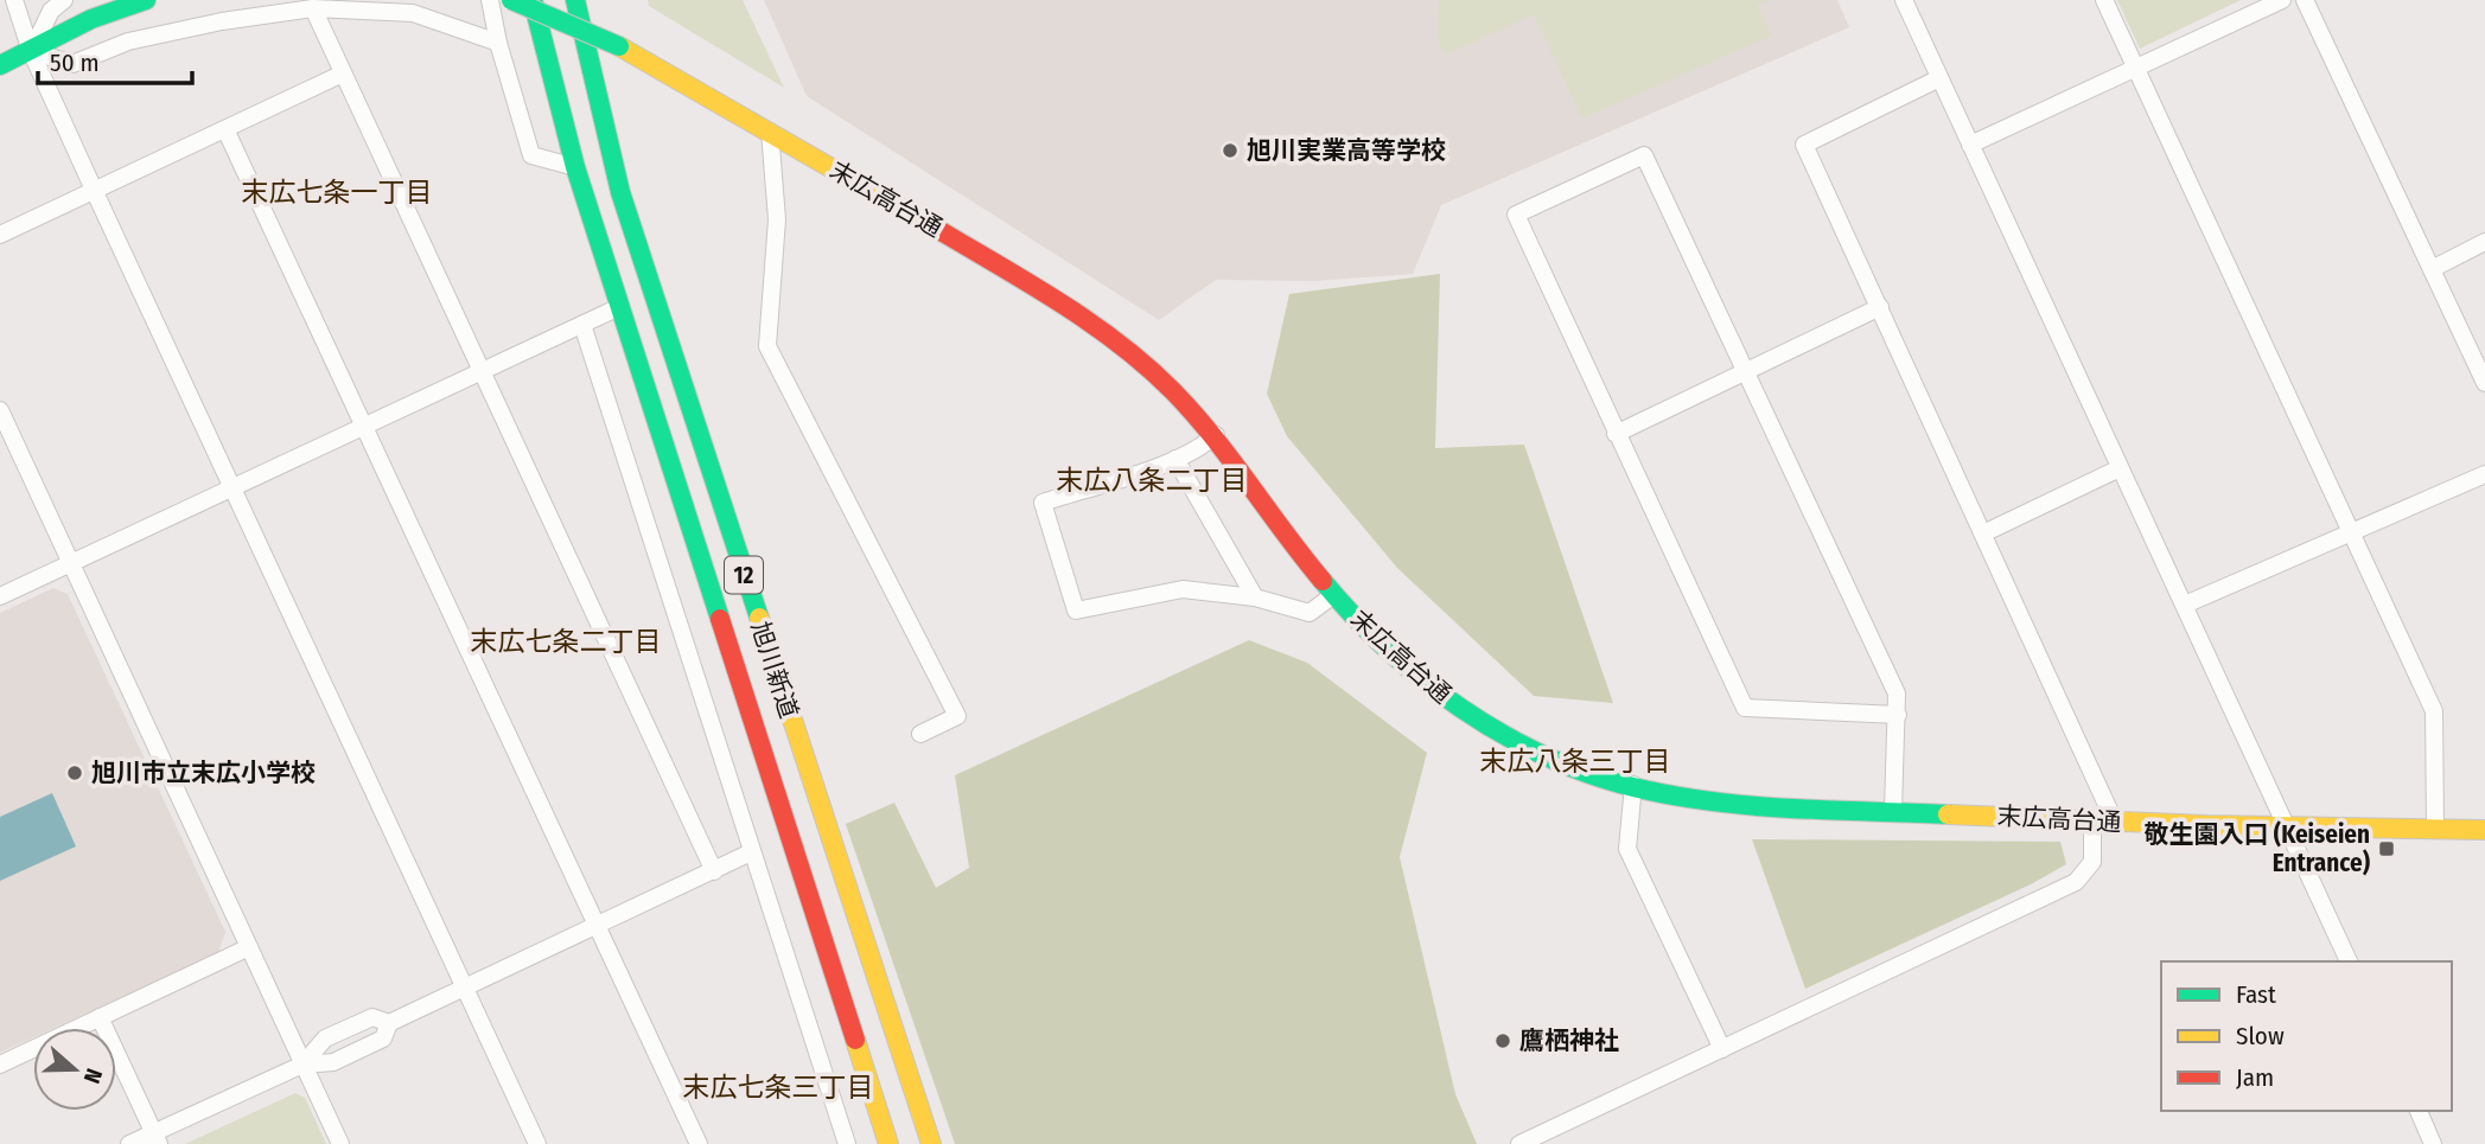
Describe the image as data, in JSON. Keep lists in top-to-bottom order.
{
  "streets": {
    "main road": ["末広高台通", "12", "旭川新道"]
  },
  "districts": [
    "末広七条一丁目",
    "末広八条二丁目",
    "末広七条二丁目",
    "末広八条三丁目",
    "末広七条三丁目"
  ],
  "places": {
    "other": ["旭川実業高等学校", "旭川市立末広小学校", "鷹栖神社"],
    "transit": ["敬生園入口 (Keiseien Entrance)"]
  },
  "legend": ["Fast", "Slow", "Jam"],
  "scale_bar": "50 m",
  "north": "right"
}
